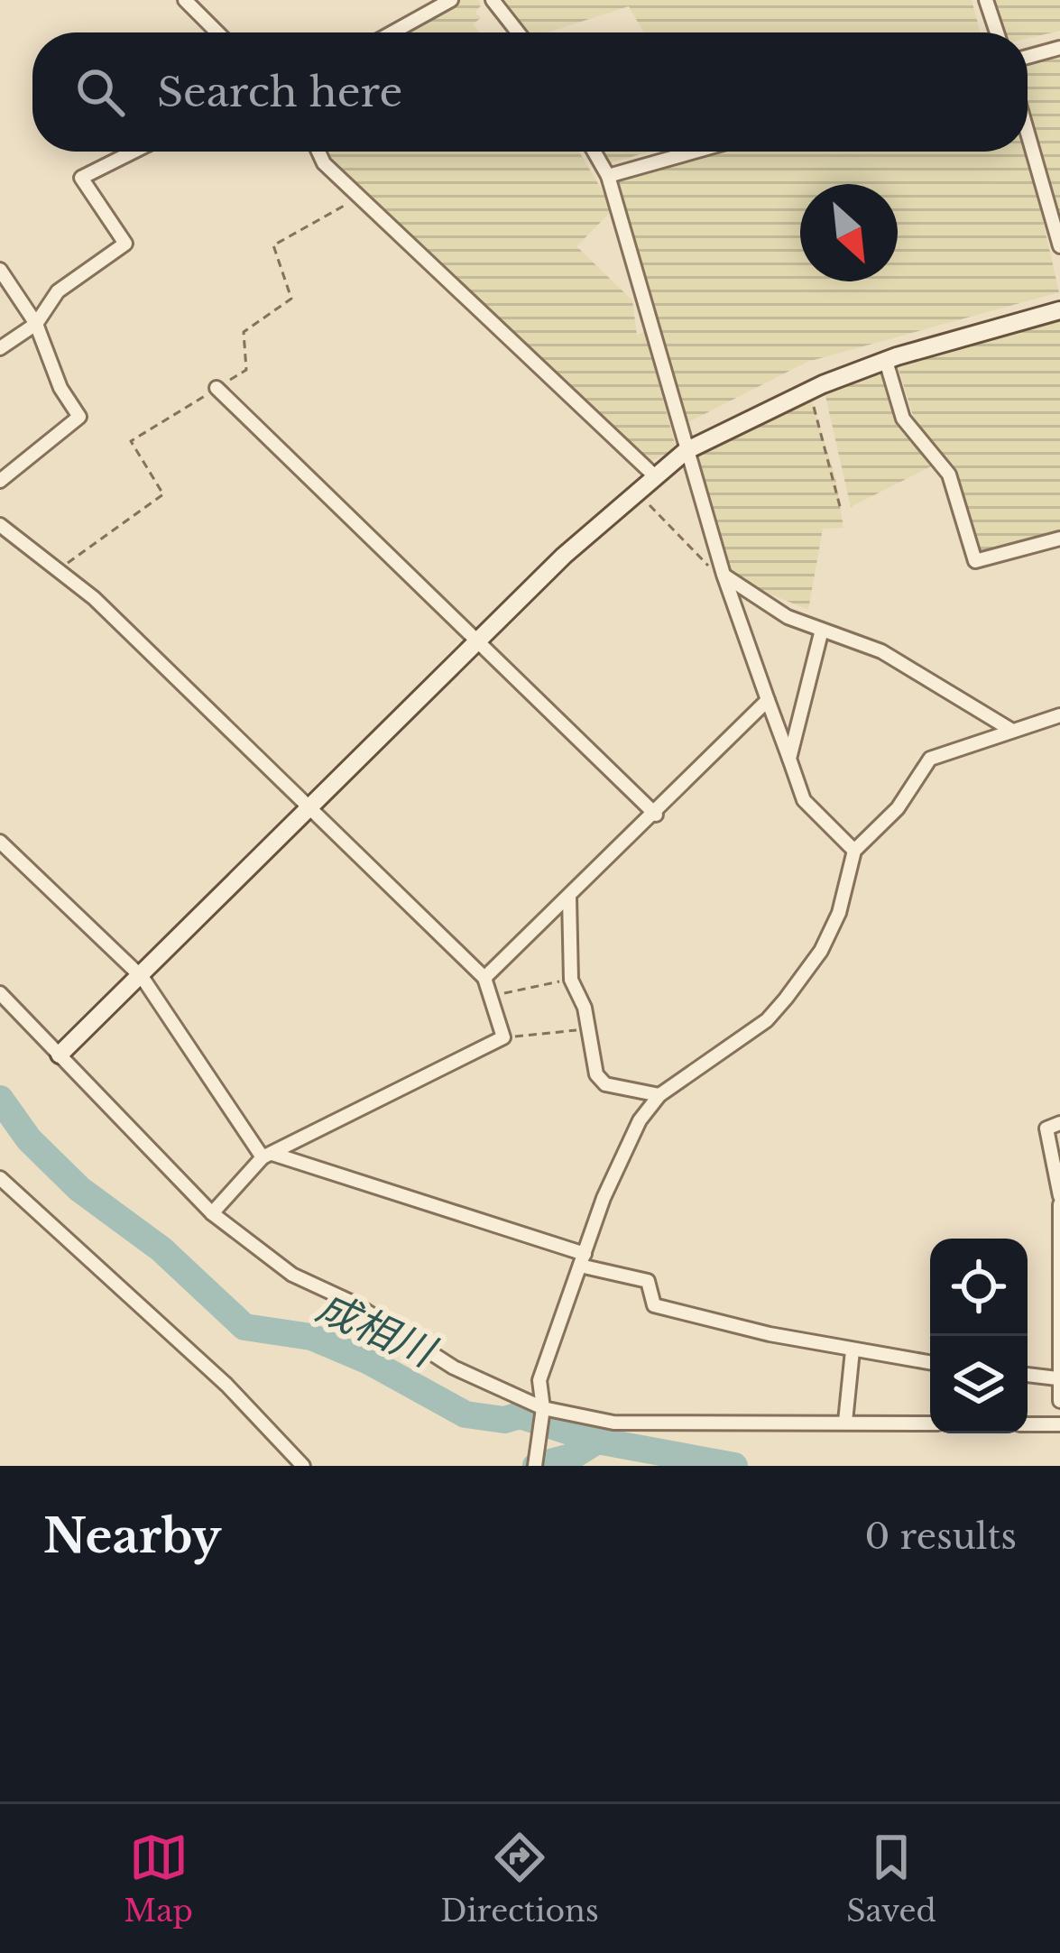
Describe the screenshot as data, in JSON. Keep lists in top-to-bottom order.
{
  "water": ["成相川"],
  "north": "bottom right",
  "page": {
    "search": "Search here",
    "heading": ["Nearby", "0 results"],
    "nav": ["Map", "Directions", "Saved"]
  }
}
